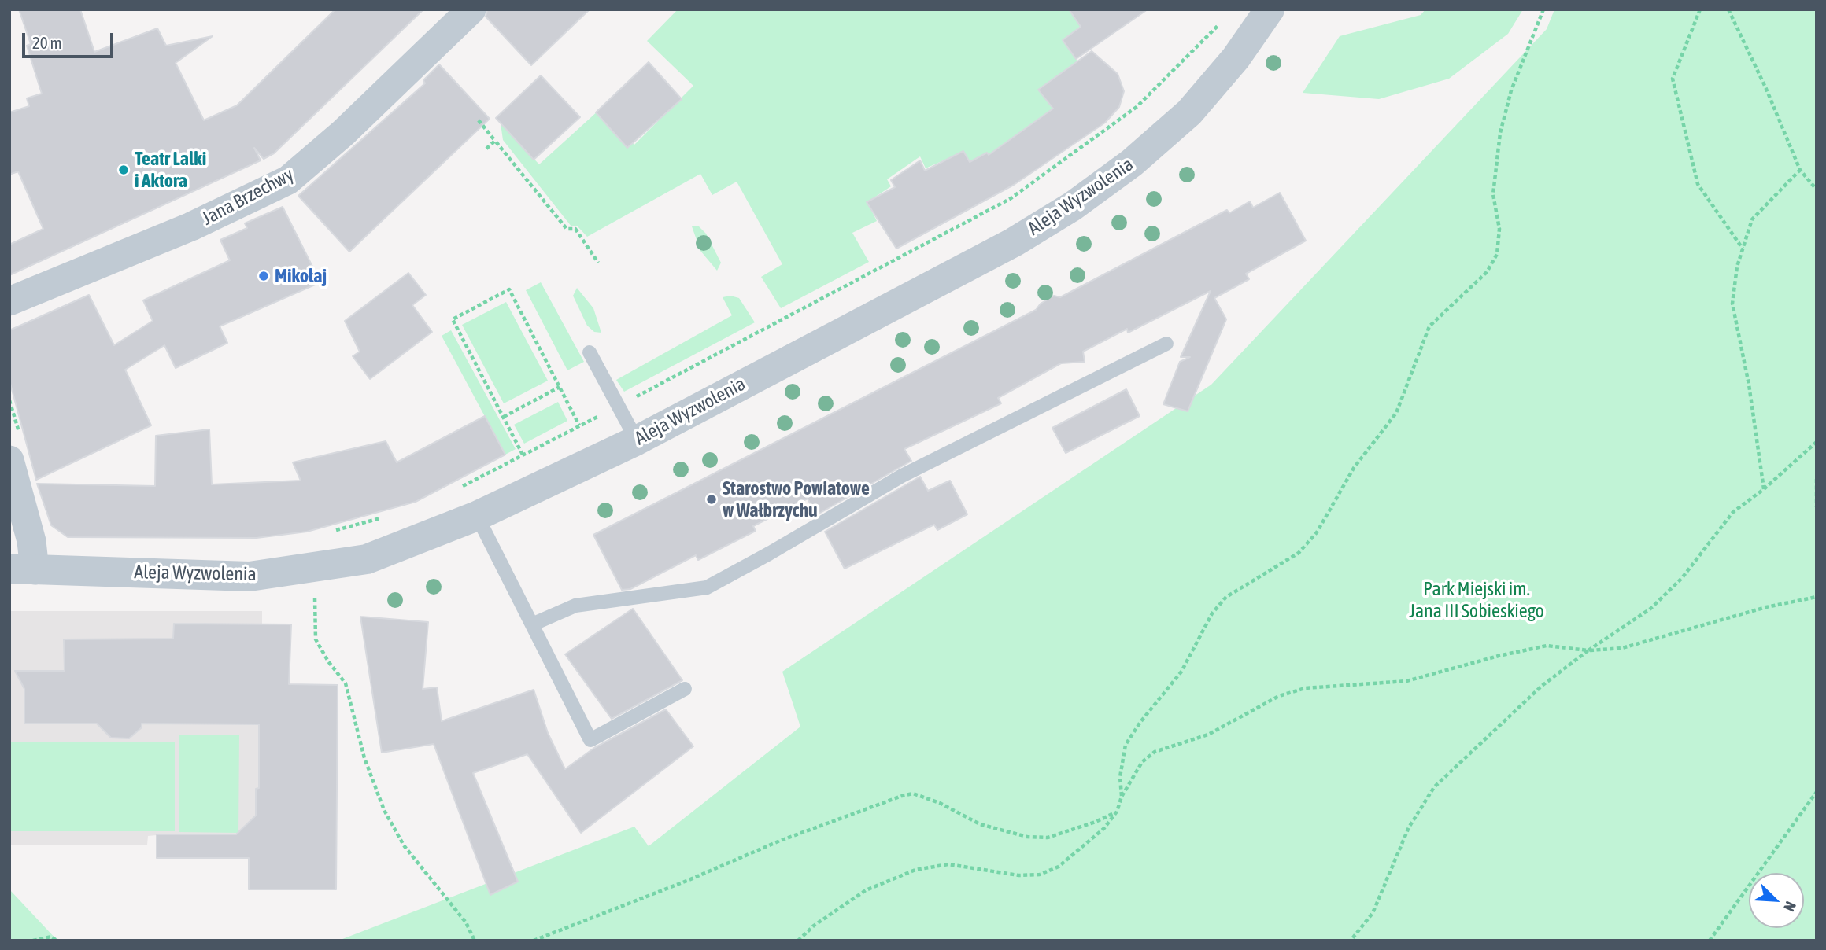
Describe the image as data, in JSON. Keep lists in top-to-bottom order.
{
  "streets": {
    "street": ["Jana Brzechwy", "Aleja Wyzwolenia"]
  },
  "parks": ["Park Miejski im. Jana III Sobieskiego"],
  "places": ["Teatr Lalki i Aktora", "Mikołaj", "Starostwo Powiatowe w Wałbrzychu"],
  "scale_bar": "20 m",
  "north": "bottom right"
}
